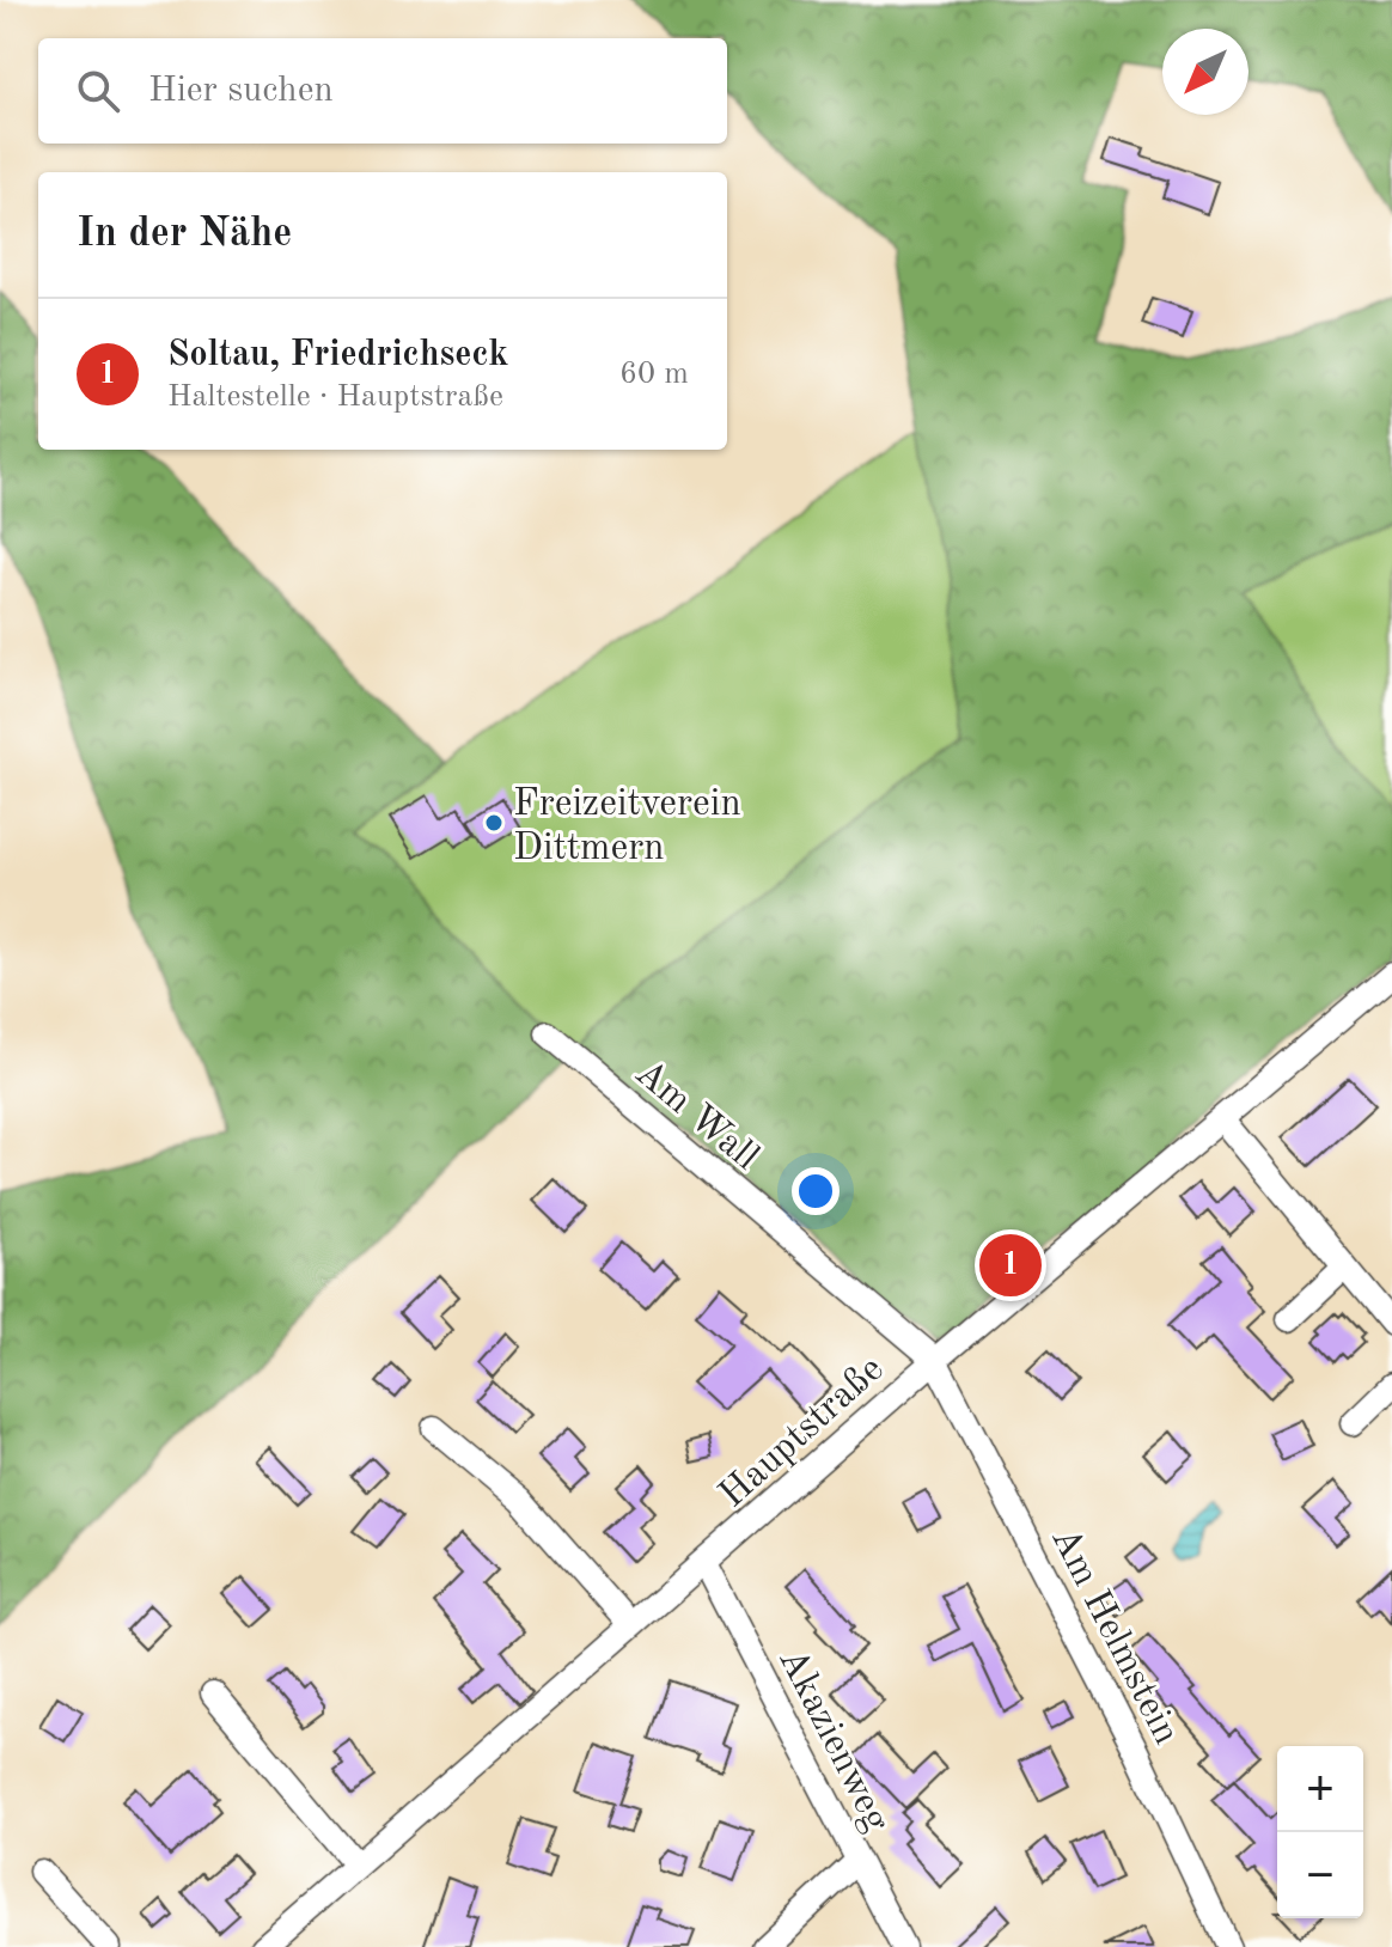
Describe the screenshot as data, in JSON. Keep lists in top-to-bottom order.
{
  "streets": {
    "street": [
      "Am Wall",
      "Hauptstraße",
      "Am Helmstein",
      "Akazienweg"
    ]
  },
  "crossings": [
    ["Am Wall", "Hauptstraße"],
    ["Am Wall", "Am Helmstein"],
    ["Hauptstraße", "Am Helmstein"],
    ["Hauptstraße", "Akazienweg"]
  ],
  "places": ["Freizeitverein Dittmern"],
  "north": "bottom left",
  "page": {
    "search": "Hier suchen",
    "heading": "In der Nähe",
    "list": [
      {
        "mark": "1",
        "name": "Soltau, Friedrichseck",
        "note": "Haltestelle · Hauptstraße",
        "value": "60 m"
      }
    ],
    "pins": "1",
    "map_buttons": ["+", "−"]
  }
}
